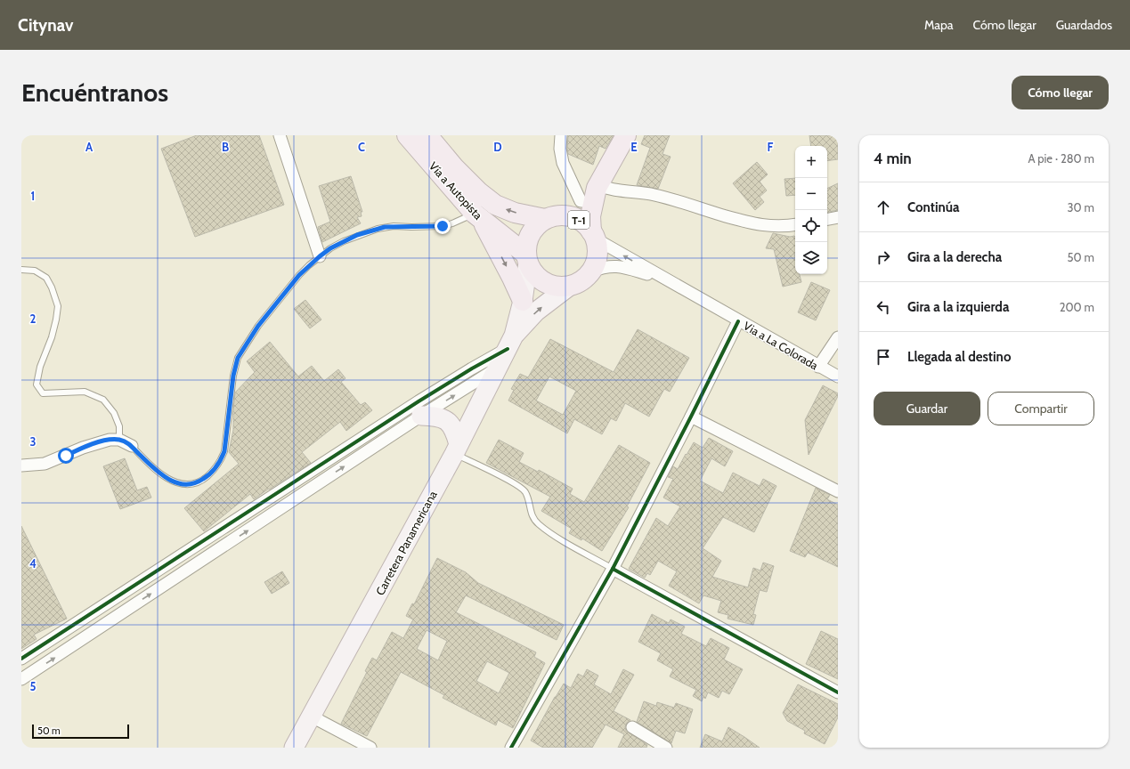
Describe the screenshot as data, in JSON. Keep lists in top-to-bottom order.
{
  "streets": {
    "highway": ["Vía a Autopista", "T-1"],
    "main road": ["Carretera Panamericana"],
    "street": ["Via a La Colorada"]
  },
  "crossings": [
    ["Vía a Autopista", "T-1"],
    ["Vía a Autopista", "Via a La Colorada"],
    ["Vía a Autopista", "Carretera Panamericana"],
    ["T-1", "Via a La Colorada"],
    ["T-1", "Carretera Panamericana"],
    ["Via a La Colorada", "Carretera Panamericana"]
  ],
  "scale_bar": "50 m",
  "page": {
    "header": "Citynav",
    "nav": ["Mapa", "Cómo llegar", "Guardados"],
    "buttons": [
      "Cómo llegar",
      ["Guardar", "Compartir"]
    ],
    "title": "Encuéntranos",
    "heading": ["4 min", "A pie · 280 m"],
    "map_buttons": ["+", "−"],
    "list": [
      ["Continúa", "30 m"],
      ["Gira a la derecha", "50 m"],
      ["Gira a la izquierda", "200 m"],
      "Llegada al destino"
    ],
    "scale": "50 m"
  },
  "grid": {
    "columns": [
      "A",
      "B",
      "C",
      "D",
      "E",
      "F"
    ],
    "rows": [
      "1",
      "2",
      "3",
      "4",
      "5"
    ]
  }
}
